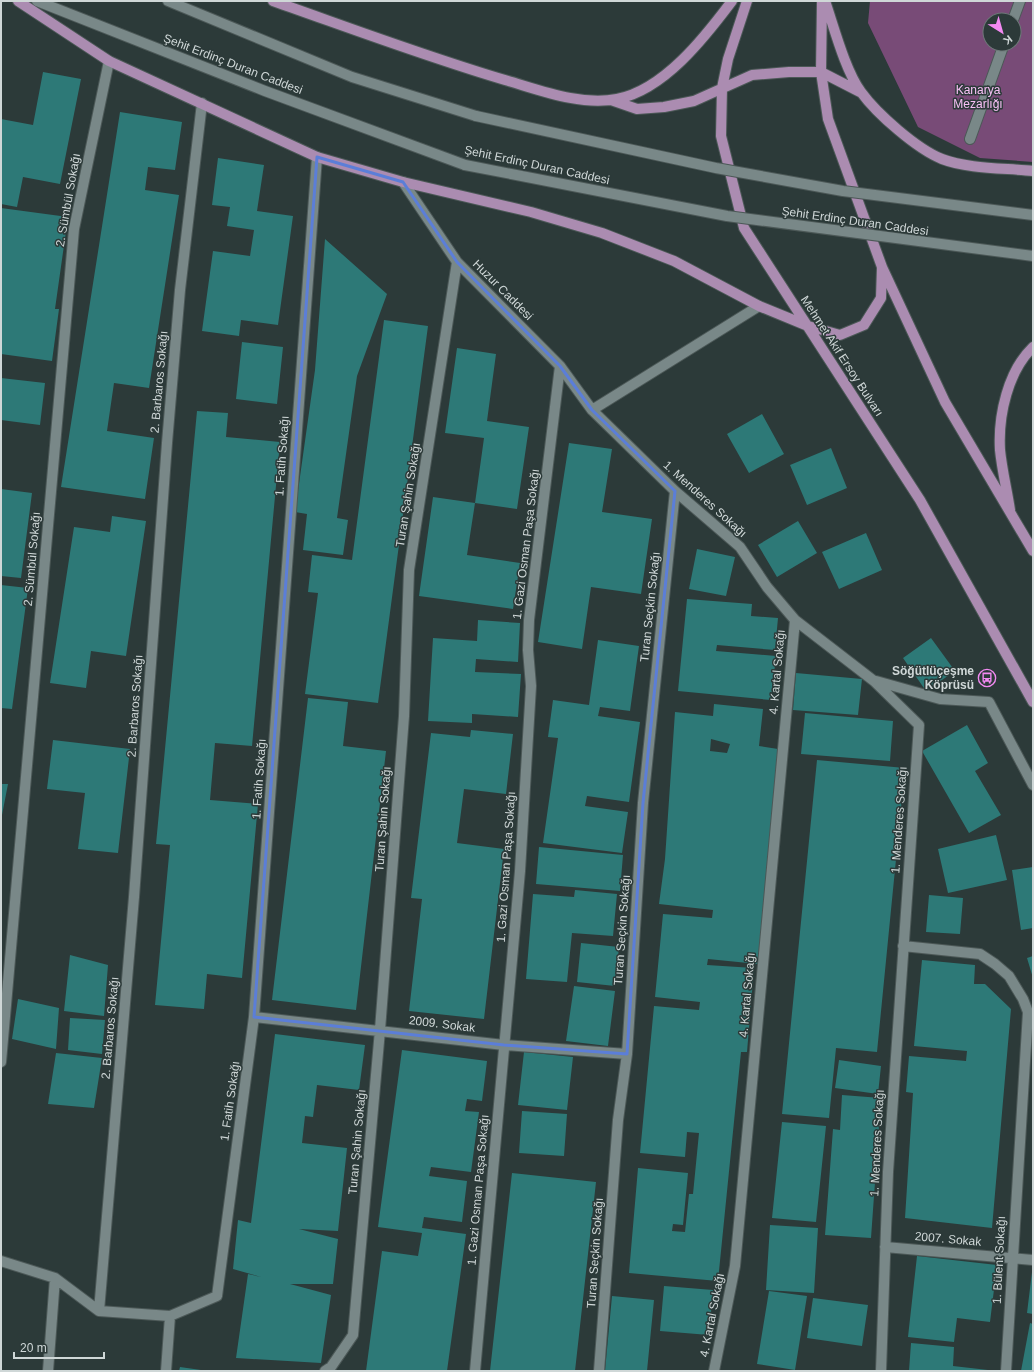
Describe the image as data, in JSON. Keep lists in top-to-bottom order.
{
  "streets": {
    "main road": ["Mehmet Akif Ersoy Bulvarı"],
    "street": [
      "Şehit Erdinç Duran Caddesi",
      "2. Sümbül Sokağı",
      "Huzur Caddesi",
      "2. Barbaros Sokağı",
      "1. Fatih Sokağı",
      "Turan Şahin Sokağı",
      "1. Menderes Sokağı",
      "1. Gazi Osman Paşa Sokağı",
      "Turan Seçkin Sokağı",
      "4. Kartal Sokağı",
      "2009. Sokak",
      "2007. Sokak",
      "1. Bülent Sokağı"
    ]
  },
  "crossings": [
    ["Huzur Caddesi", "Turan Şahin Sokağı"],
    ["Huzur Caddesi", "1. Menderes Sokağı"],
    ["Huzur Caddesi", "1. Gazi Osman Paşa Sokağı"],
    ["1. Fatih Sokağı", "2009. Sokak"],
    ["Turan Şahin Sokağı", "2009. Sokak"],
    ["1. Menderes Sokağı", "Turan Seçkin Sokağı"],
    ["1. Menderes Sokağı", "4. Kartal Sokağı"],
    ["1. Menderes Sokağı", "2007. Sokak"],
    ["1. Menderes Sokağı", "1. Bülent Sokağı"],
    ["1. Gazi Osman Paşa Sokağı", "2009. Sokak"],
    ["Turan Seçkin Sokağı", "2009. Sokak"],
    ["2007. Sokak", "1. Bülent Sokağı"]
  ],
  "parks": ["Kanarya Mezarlığı"],
  "places": {
    "bus stop": ["Söğütlüçeşme Köprüsü"]
  },
  "scale_bar": "20 m",
  "north": "bottom right"
}
